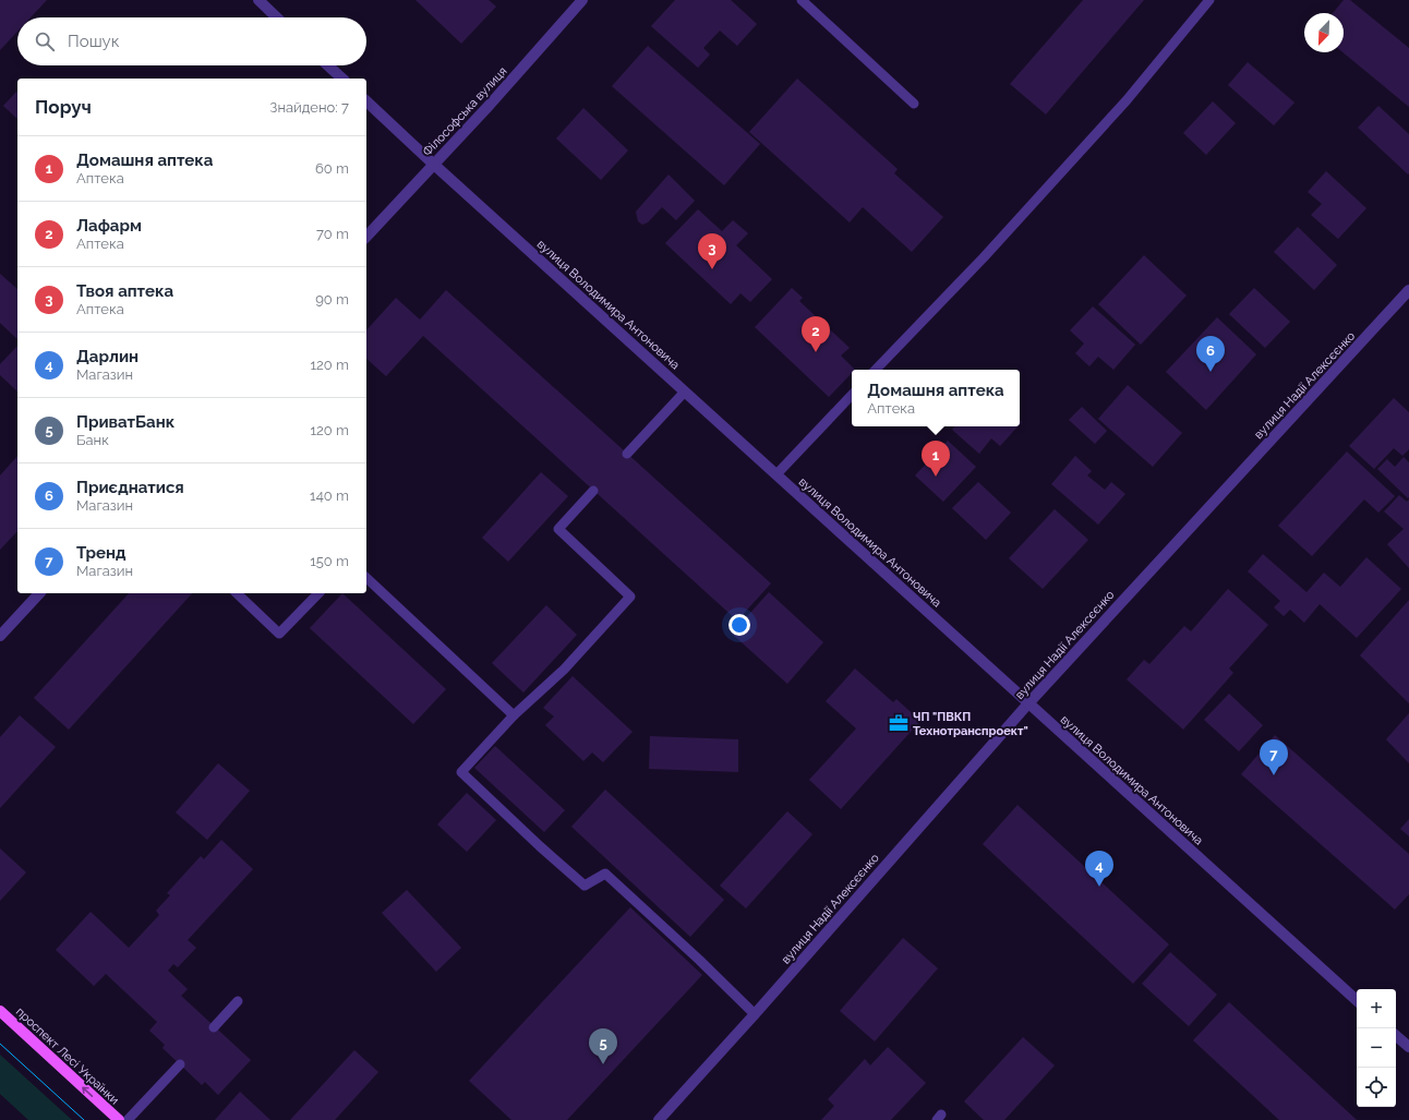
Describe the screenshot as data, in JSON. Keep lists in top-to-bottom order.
{
  "streets": {
    "main road": ["проспект Лесі Українки"],
    "street": ["Філософська вулиця", "вулиця Володимира Антоновича", "вулиця Надії Алексєєнко"]
  },
  "crossings": [
    ["Філософська вулиця", "вулиця Володимира Антоновича"],
    ["вулиця Володимира Антоновича", "вулиця Надії Алексєєнко"]
  ],
  "one_way": ["проспект Лесі Українки"],
  "places": {
    "office": ["ЧП \"ПВКП Технотранспроект\""]
  },
  "north": "bottom left",
  "page": {
    "search": "Пошук",
    "heading": ["Поруч", "Знайдено: 7"],
    "list": [
      {
        "mark": "1",
        "name": "Домашня аптека",
        "note": "Аптека",
        "value": "60 m"
      },
      {
        "mark": "2",
        "name": "Лафарм",
        "note": "Аптека",
        "value": "70 m"
      },
      {
        "mark": "3",
        "name": "Твоя аптека",
        "note": "Аптека",
        "value": "90 m"
      },
      {
        "mark": "4",
        "name": "Дарлин",
        "note": "Магазин",
        "value": "120 m"
      },
      {
        "mark": "5",
        "name": "ПриватБанк",
        "note": "Банк",
        "value": "120 m"
      },
      {
        "mark": "6",
        "name": "Приєднатися",
        "note": "Магазин",
        "value": "140 m"
      },
      {
        "mark": "7",
        "name": "Тренд",
        "note": "Магазин",
        "value": "150 m"
      }
    ],
    "pins": [
      "3",
      "2",
      "6",
      "1",
      "7",
      "4",
      "5"
    ],
    "popup": ["Домашня аптека", "Аптека"],
    "map_buttons": ["+", "−"]
  }
}
